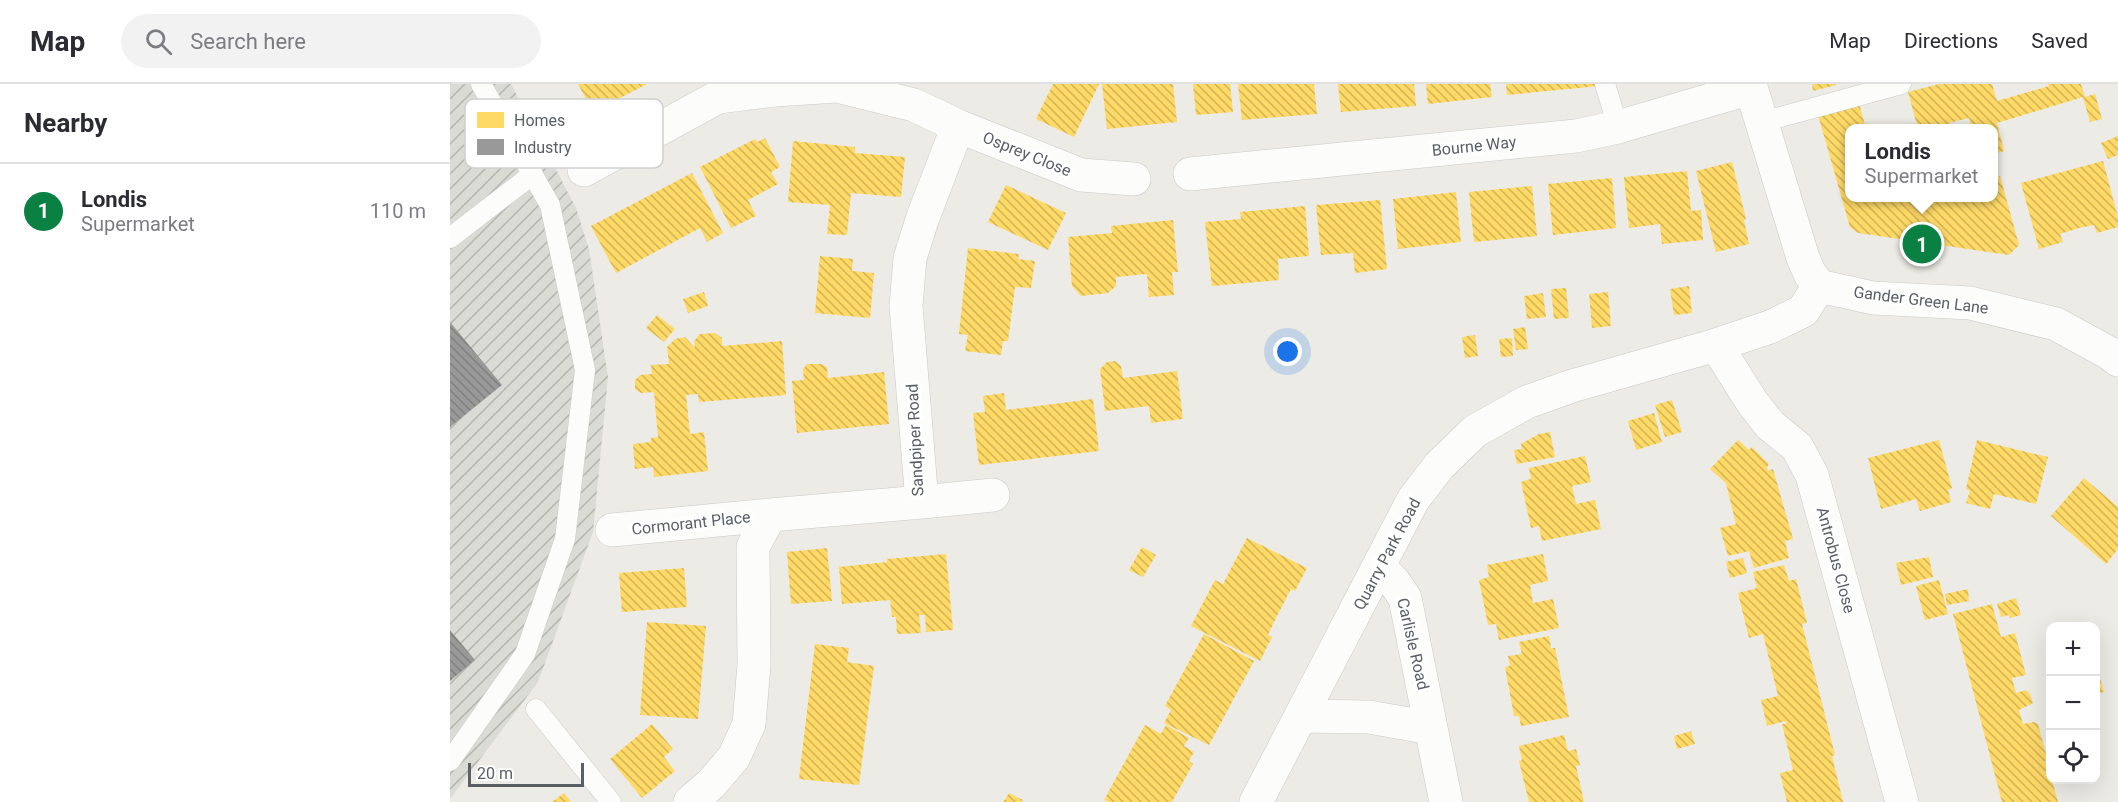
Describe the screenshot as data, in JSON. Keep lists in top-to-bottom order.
{
  "streets": {
    "street": [
      "Bourne Way",
      "Osprey Close",
      "Gander Green Lane",
      "Sandpiper Road",
      "Cormorant Place",
      "Quarry Park Road",
      "Antrobus Close",
      "Carlisle Road"
    ]
  },
  "crossings": [
    ["Osprey Close", "Sandpiper Road"],
    ["Gander Green Lane", "Quarry Park Road"],
    ["Sandpiper Road", "Cormorant Place"],
    ["Quarry Park Road", "Antrobus Close"],
    ["Quarry Park Road", "Carlisle Road"]
  ],
  "legend": ["Homes", "Industry"],
  "scale_bar": "20 m",
  "page": {
    "header": "Map",
    "search": "Search here",
    "nav": ["Map", "Directions", "Saved"],
    "heading": "Nearby",
    "popup": ["Londis", "Supermarket"],
    "list": [
      {
        "mark": "1",
        "name": "Londis",
        "note": "Supermarket",
        "value": "110 m"
      }
    ],
    "pins": "1",
    "map_buttons": ["+", "−"],
    "scale": "20 m"
  }
}
